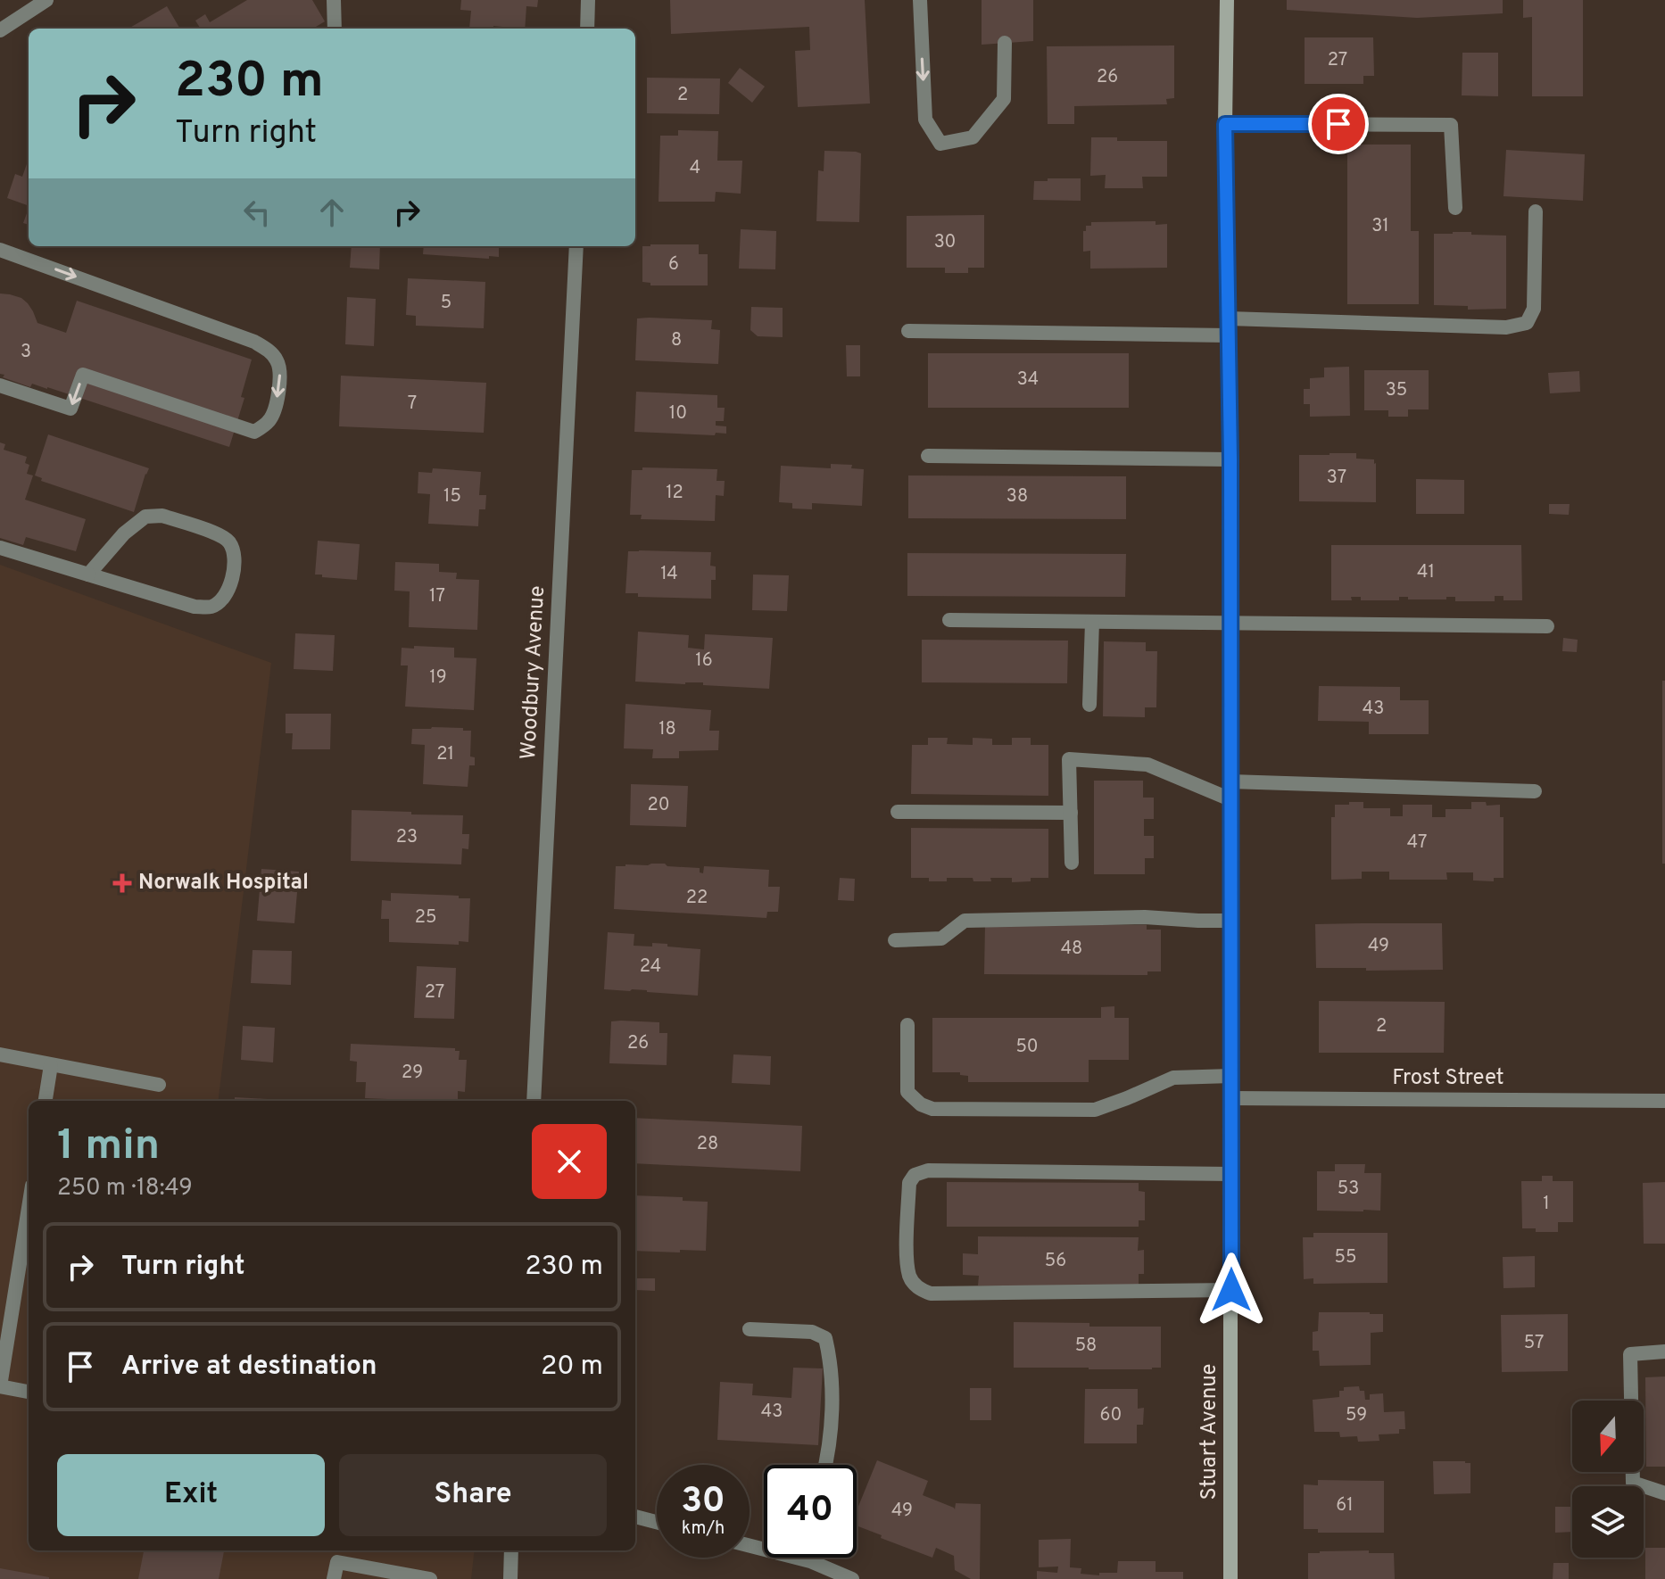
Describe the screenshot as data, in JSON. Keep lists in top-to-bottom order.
{
  "streets": {
    "street": ["Woodbury Avenue", "Frost Street", "Stuart Avenue"]
  },
  "crossings": [
    ["Frost Street", "Stuart Avenue"]
  ],
  "places": {
    "health": ["Norwalk Hospital"]
  },
  "house_numbers": [
    "27",
    "26",
    "2",
    "4",
    "31",
    "30",
    "6",
    "5",
    "8",
    "3",
    "34",
    "35",
    "7",
    "10",
    "37",
    "12",
    "15",
    "38",
    "41",
    "14",
    "17",
    "16",
    "19",
    "43",
    "18",
    "21",
    "20",
    "23",
    "47",
    "22",
    "25",
    "49",
    "48",
    "24",
    "27",
    "2",
    "26",
    "50",
    "29",
    "28",
    "53",
    "1",
    "55",
    "56",
    "57",
    "58",
    "43",
    "60",
    "59",
    "61",
    "49"
  ],
  "north": "bottom",
  "page": {
    "turn": ["230 m", "Turn right"],
    "heading": ["1 min", "250 m · 18:49"],
    "list": [
      {
        "name": "Turn right",
        "value": "230 m"
      },
      {
        "name": "Arrive at destination",
        "value": "20 m"
      }
    ],
    "buttons": ["Exit", "Share"],
    "speed": "30 km/h",
    "limit": "40"
  }
}
